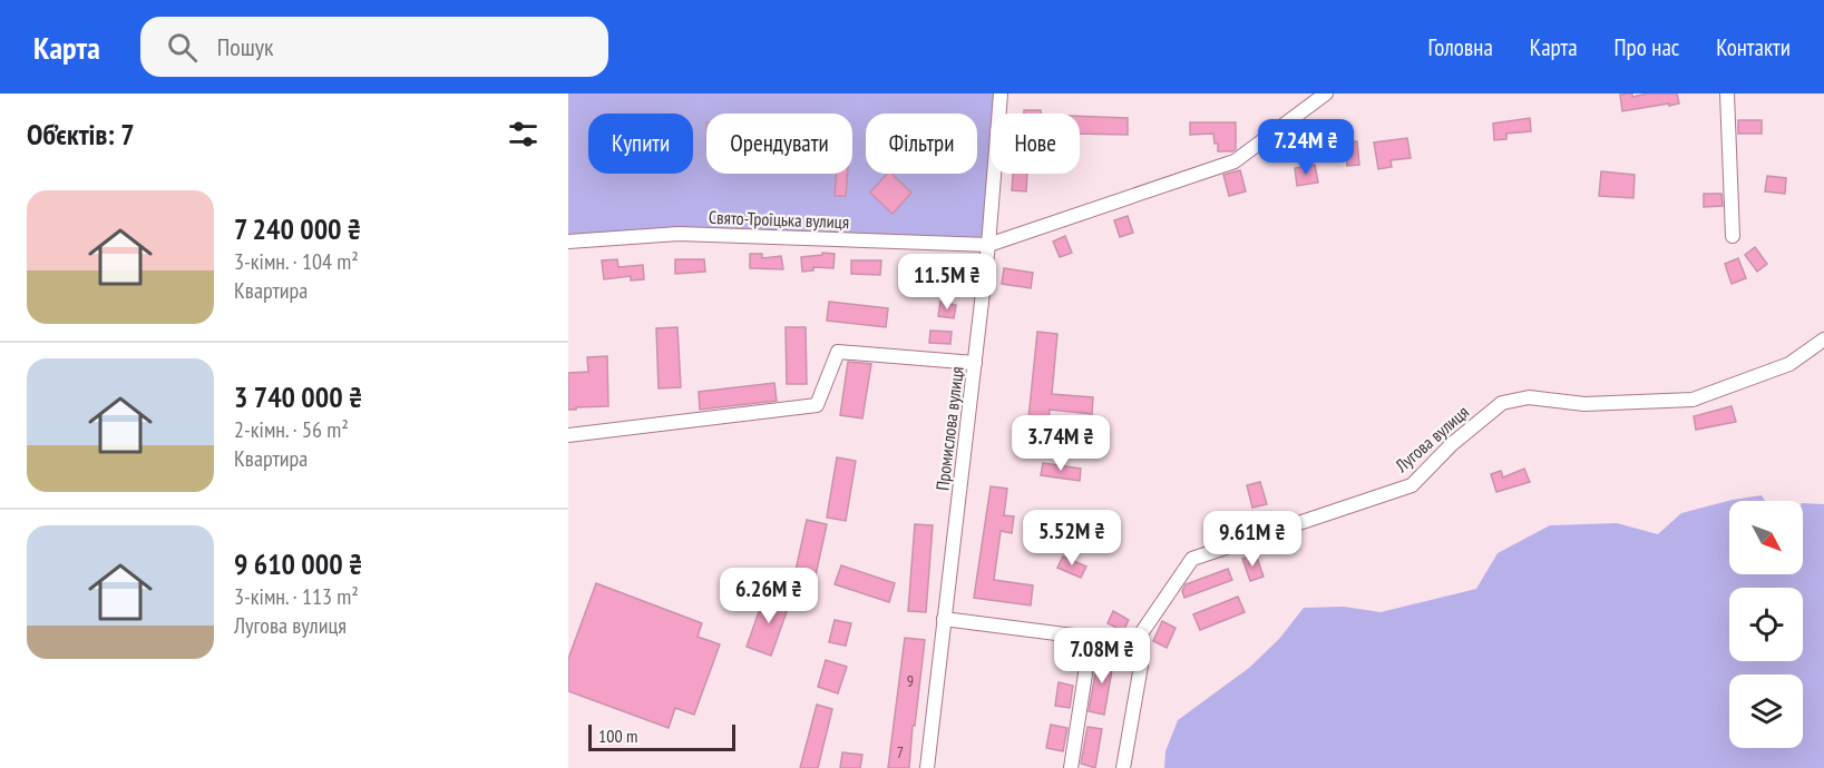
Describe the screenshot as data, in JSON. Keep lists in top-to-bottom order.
{
  "streets": {
    "street": ["Свято-Троїцька вулиця", "Промислова вулиця", "Лугова вулиця"]
  },
  "crossings": [
    ["Свято-Троїцька вулиця", "Промислова вулиця"]
  ],
  "house_numbers": ["9", "7"],
  "scale_bar": "100 m",
  "north": "bottom right",
  "page": {
    "header": "Карта",
    "search": "Пошук",
    "nav": [
      "Головна",
      "Карта",
      "Про нас",
      "Контакти"
    ],
    "heading": "Об’єктів: 7",
    "chip": [
      "Купити",
      "Орендувати",
      "Фільтри",
      "Нове"
    ],
    "price": [
      "7.24M ₴",
      "11.5M ₴",
      "3.74M ₴",
      "5.52M ₴",
      "9.61M ₴",
      "6.26M ₴",
      "7.08M ₴"
    ],
    "list": [
      {
        "name": "7 240 000 ₴",
        "note": "3-кімн. · 104 m² · Квартира"
      },
      {
        "name": "3 740 000 ₴",
        "note": "2-кімн. · 56 m² · Квартира"
      },
      {
        "name": "9 610 000 ₴",
        "note": "3-кімн. · 113 m² · Лугова вулиця"
      }
    ],
    "scale": "100 m"
  }
}
